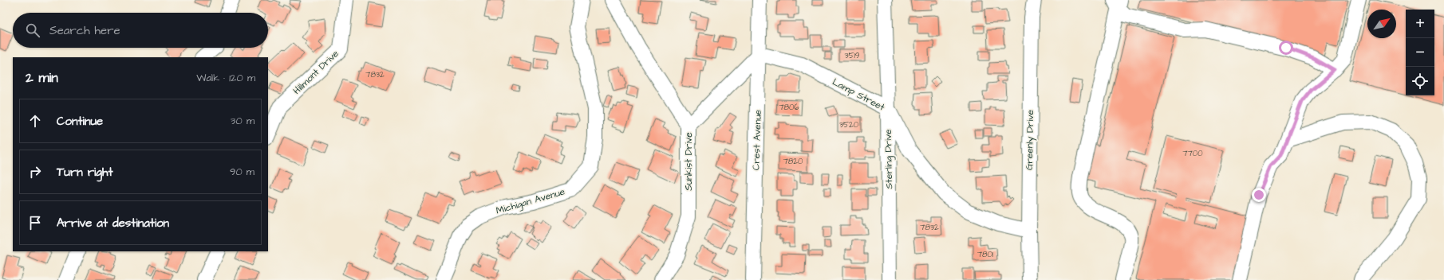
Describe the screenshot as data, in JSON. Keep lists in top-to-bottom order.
{
  "streets": {
    "street": [
      "Hillmont Drive",
      "Lamp Street",
      "Crest Avenue",
      "Greenly Drive",
      "Sterling Drive",
      "Sunkist Drive",
      "Michigan Avenue"
    ]
  },
  "crossings": [
    ["Lamp Street", "Crest Avenue"],
    ["Lamp Street", "Greenly Drive"],
    ["Lamp Street", "Sterling Drive"]
  ],
  "house_numbers": [
    "3519",
    "7832",
    "7806",
    "3520",
    "7700",
    "7820",
    "7832",
    "7801"
  ],
  "north": "top right",
  "page": {
    "map_buttons": ["+", "−"],
    "search": "Search here",
    "heading": ["2 min", "Walk · 120 m"],
    "list": [
      ["Continue", "30 m"],
      ["Turn right", "90 m"],
      "Arrive at destination"
    ]
  }
}
